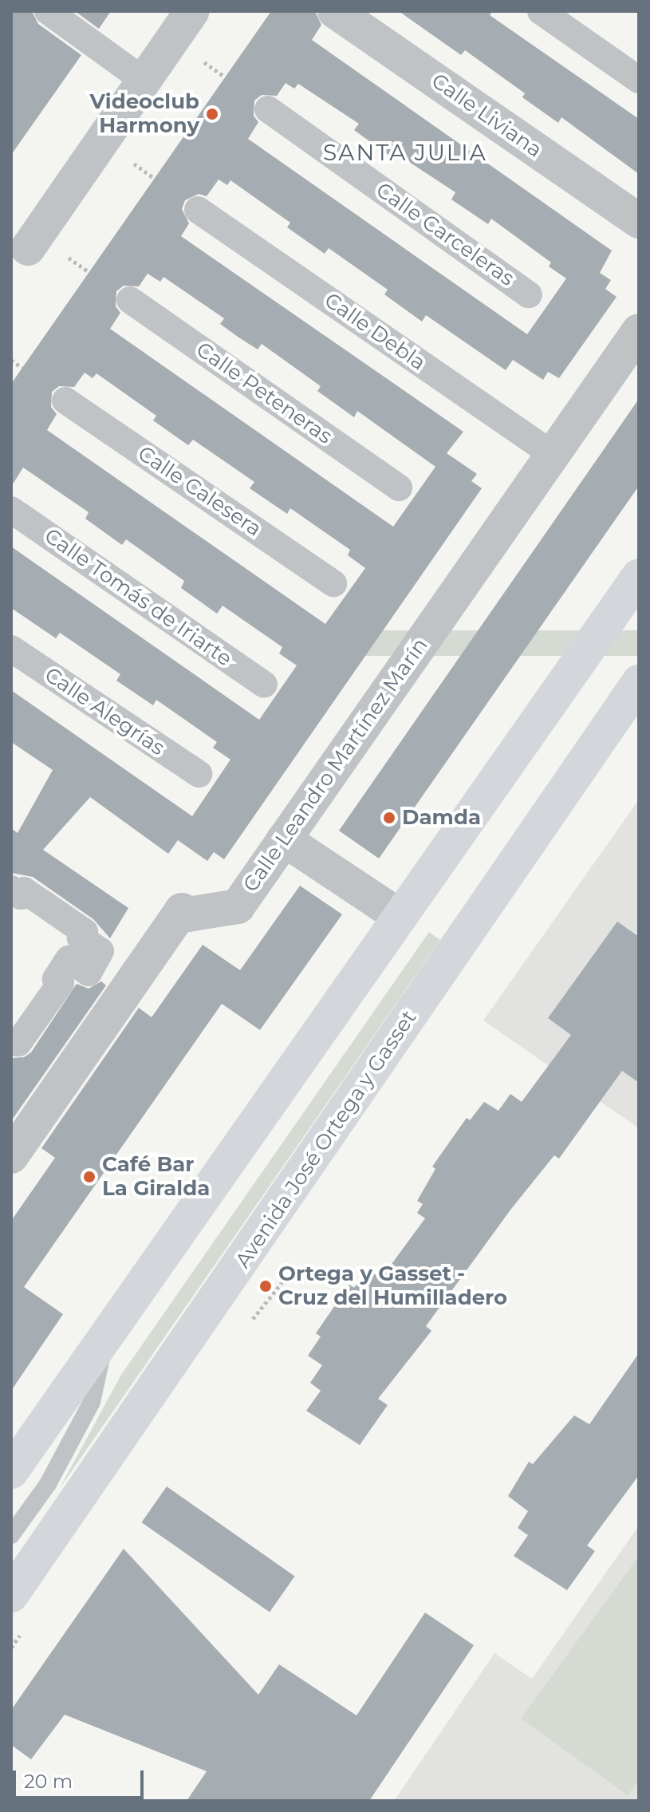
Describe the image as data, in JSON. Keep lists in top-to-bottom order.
{
  "streets": {
    "main road": ["Avenida José Ortega y Gasset"],
    "street": [
      "Calle Liviana",
      "Calle Carceleras",
      "Calle Debla",
      "Calle Peteneras",
      "Calle Calesera",
      "Calle Tomás de Iriarte",
      "Calle Alegrías",
      "Calle Leandro Martínez Marín"
    ]
  },
  "crossings": [
    ["Calle Debla", "Calle Leandro Martínez Marín"]
  ],
  "districts": ["SANTA JULIA"],
  "places": [
    "Videoclub Harmony",
    "Damda",
    "Café Bar La Giralda",
    "Ortega y Gasset - Cruz del Humilladero"
  ],
  "scale_bar": "20 m"
}
